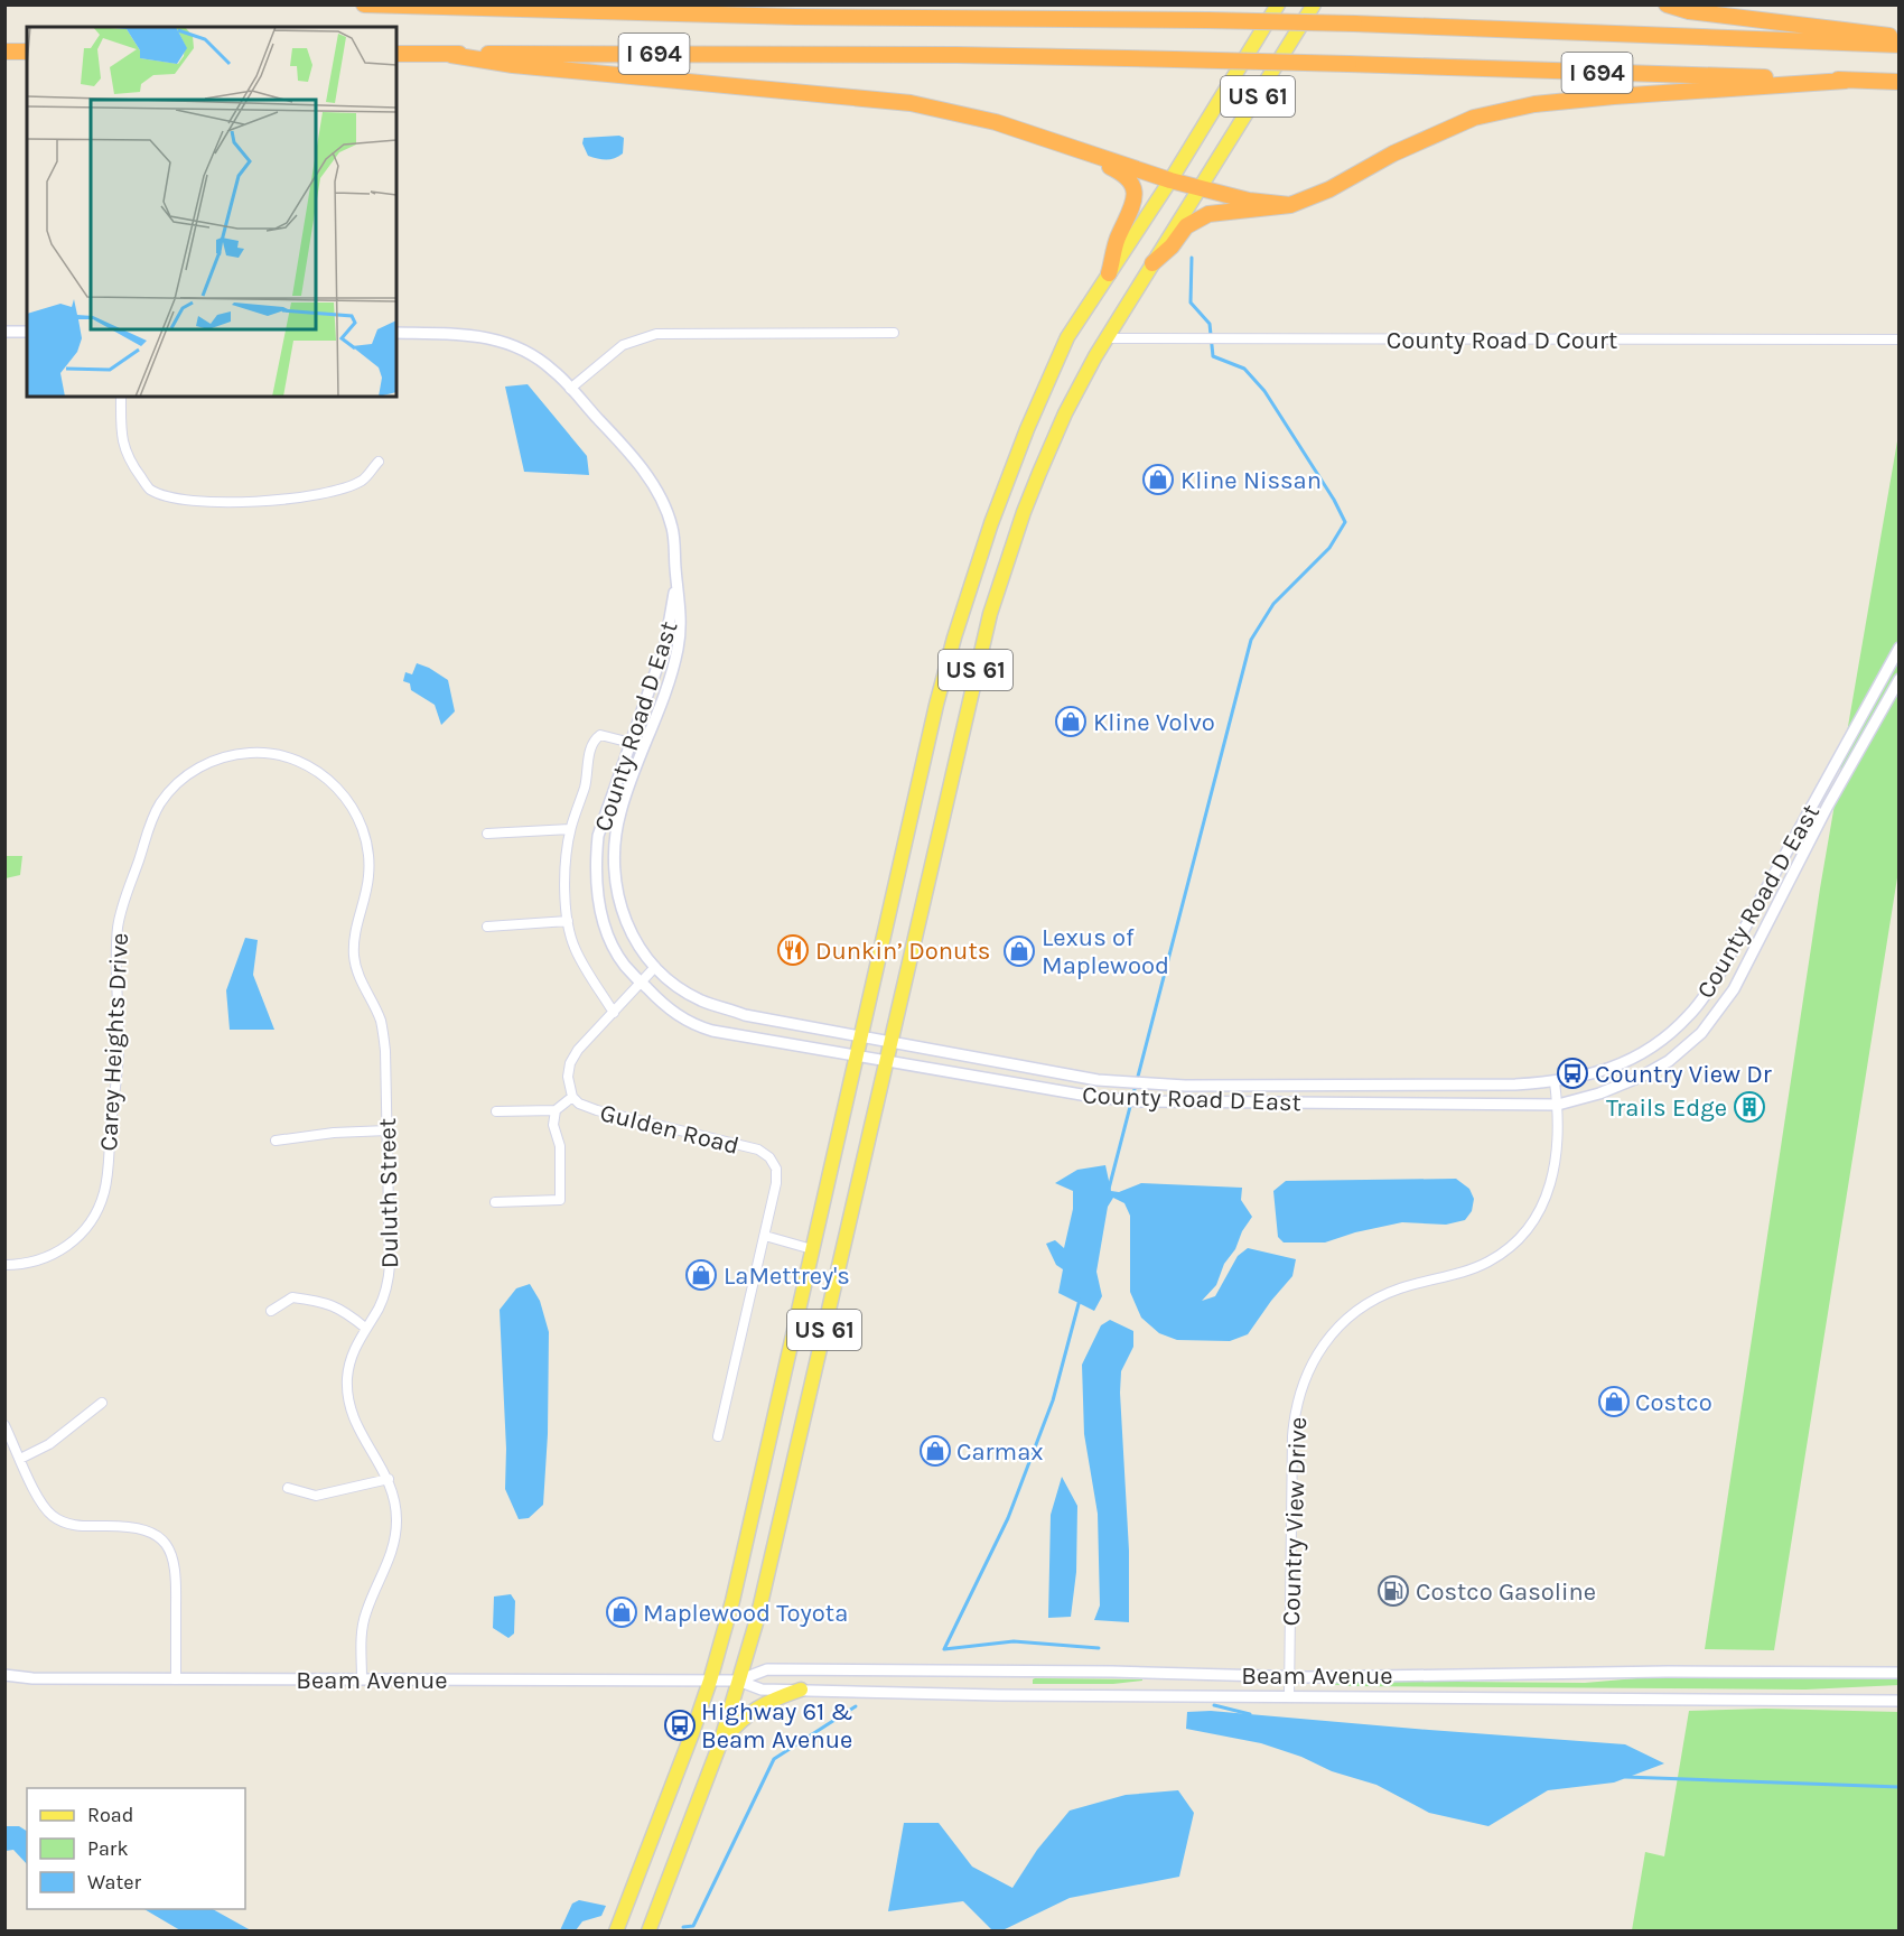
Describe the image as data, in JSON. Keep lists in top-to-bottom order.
{
  "streets": {
    "highway": ["I 694"],
    "main road": ["US 61"],
    "street": [
      "County Road D Court",
      "County Road D East",
      "Carey Heights Drive",
      "Gulden Road",
      "Duluth Street",
      "Country View Drive",
      "Beam Avenue"
    ]
  },
  "crossings": [
    ["US 61", "County Road D Court"],
    ["US 61", "County Road D East"],
    ["US 61", "Beam Avenue"],
    ["County Road D East", "Gulden Road"],
    ["County Road D East", "Country View Drive"],
    ["Carey Heights Drive", "Duluth Street"],
    ["Duluth Street", "Beam Avenue"],
    ["Country View Drive", "Beam Avenue"]
  ],
  "places": {
    "shop": [
      "Kline Nissan",
      "Kline Volvo",
      "Lexus of Maplewood",
      "LaMettrey's",
      "Costco",
      "Carmax",
      "Maplewood Toyota"
    ],
    "restaurant": ["Dunkin’ Donuts"],
    "bus stop": ["Country View Dr", "Highway 61 & Beam Avenue"],
    "building": ["Trails Edge"],
    "fuel station": ["Costco Gasoline"]
  },
  "legend": ["Road", "Park", "Water"]
}
